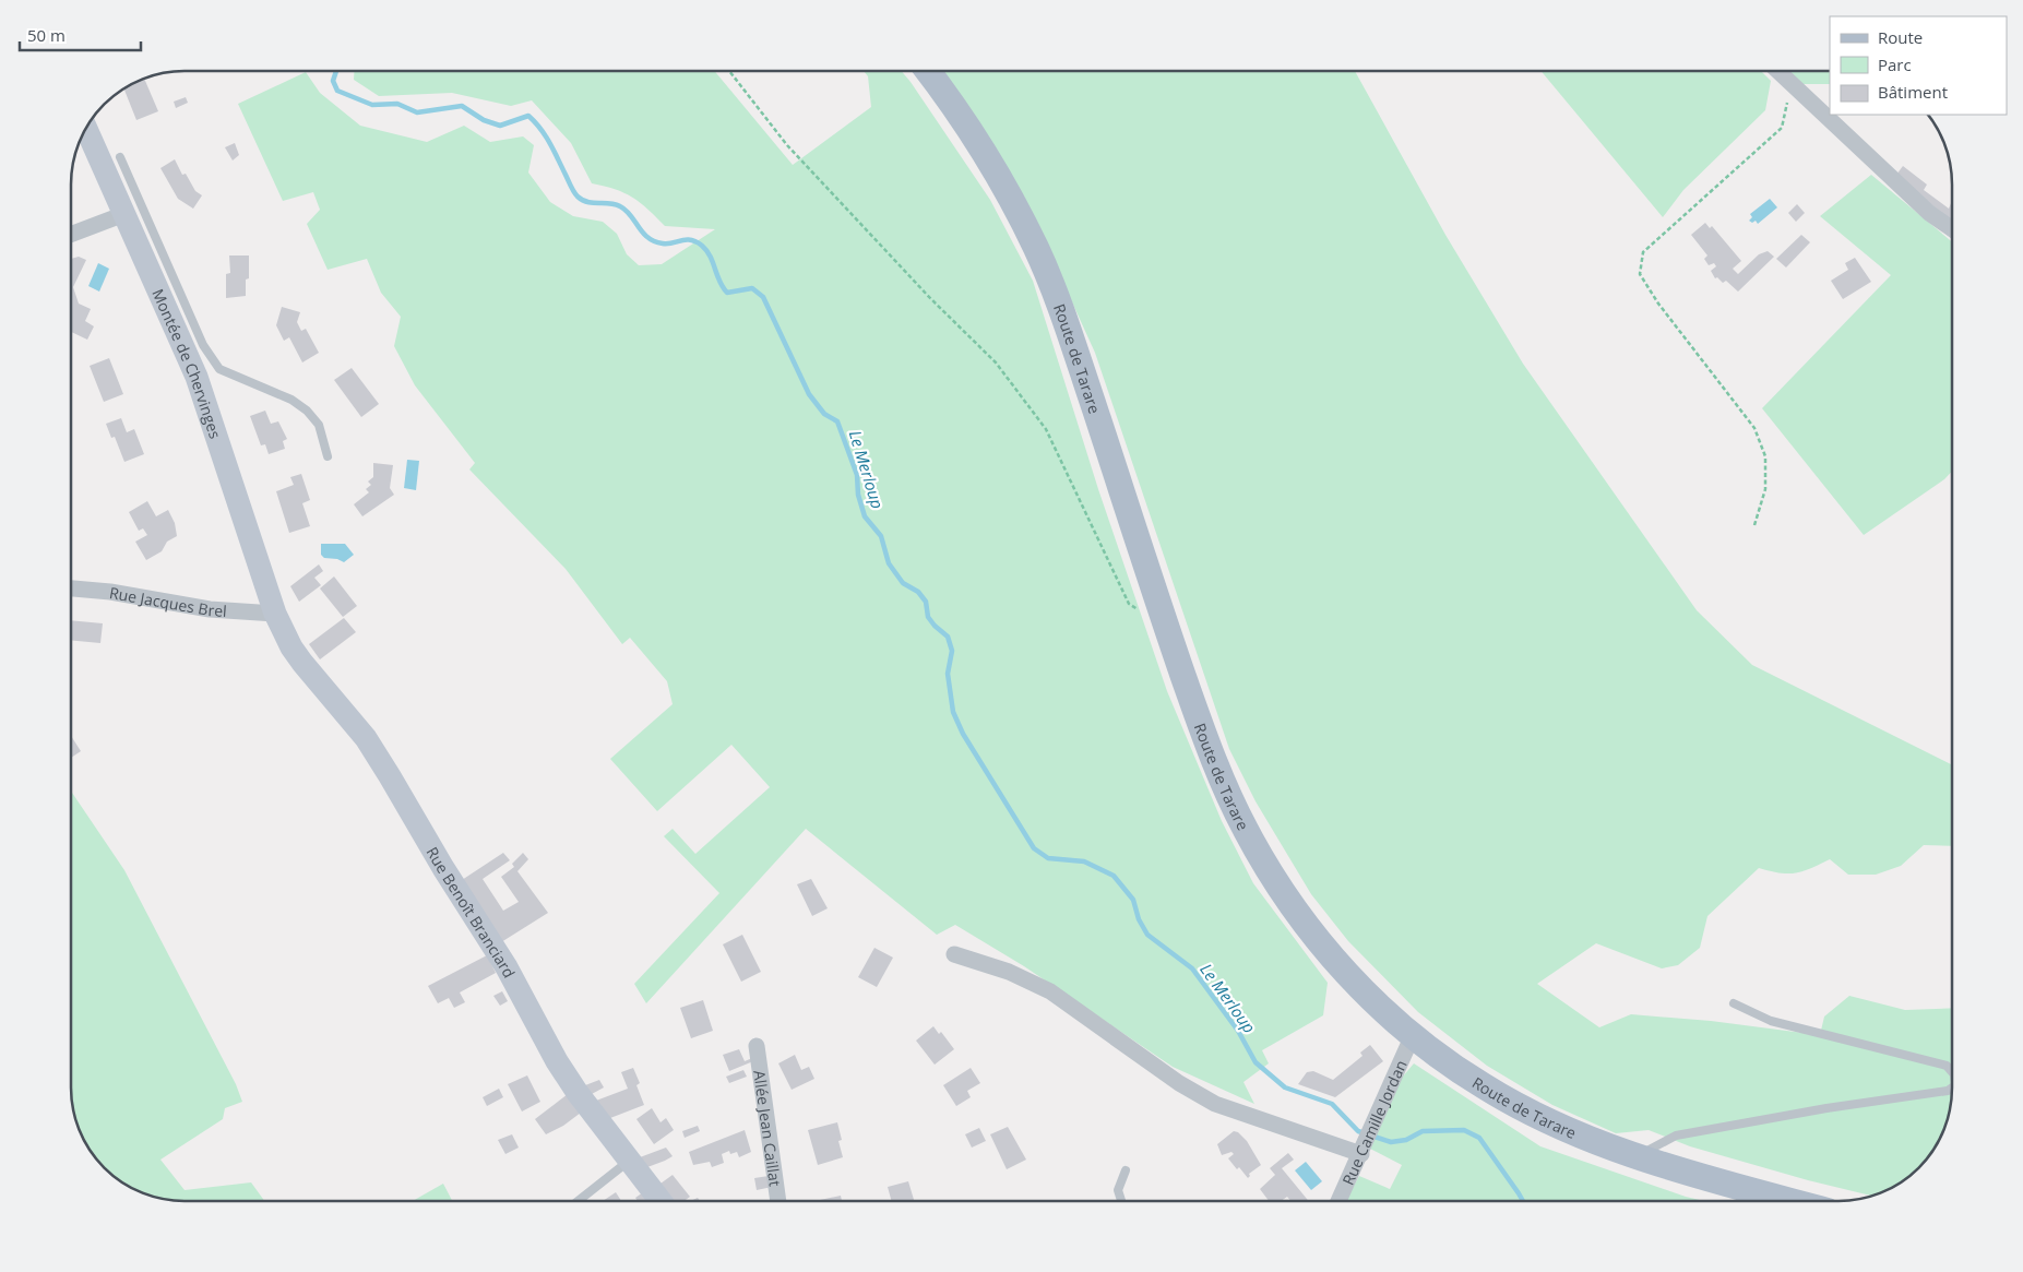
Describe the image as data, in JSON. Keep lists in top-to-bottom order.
{
  "streets": {
    "main road": ["Route de Tarare"],
    "street": [
      "Montée de Chervinges",
      "Rue Jacques Brel",
      "Rue Benoît Branciard",
      "Rue Camille Jordan",
      "Allée Jean Caillat"
    ]
  },
  "crossings": [
    ["Route de Tarare", "Rue Camille Jordan"],
    ["Montée de Chervinges", "Rue Jacques Brel"],
    ["Montée de Chervinges", "Rue Benoît Branciard"],
    ["Rue Jacques Brel", "Rue Benoît Branciard"]
  ],
  "water": ["Le Merloup"],
  "legend": ["Route", "Parc", "Bâtiment"],
  "scale_bar": "50 m"
}
